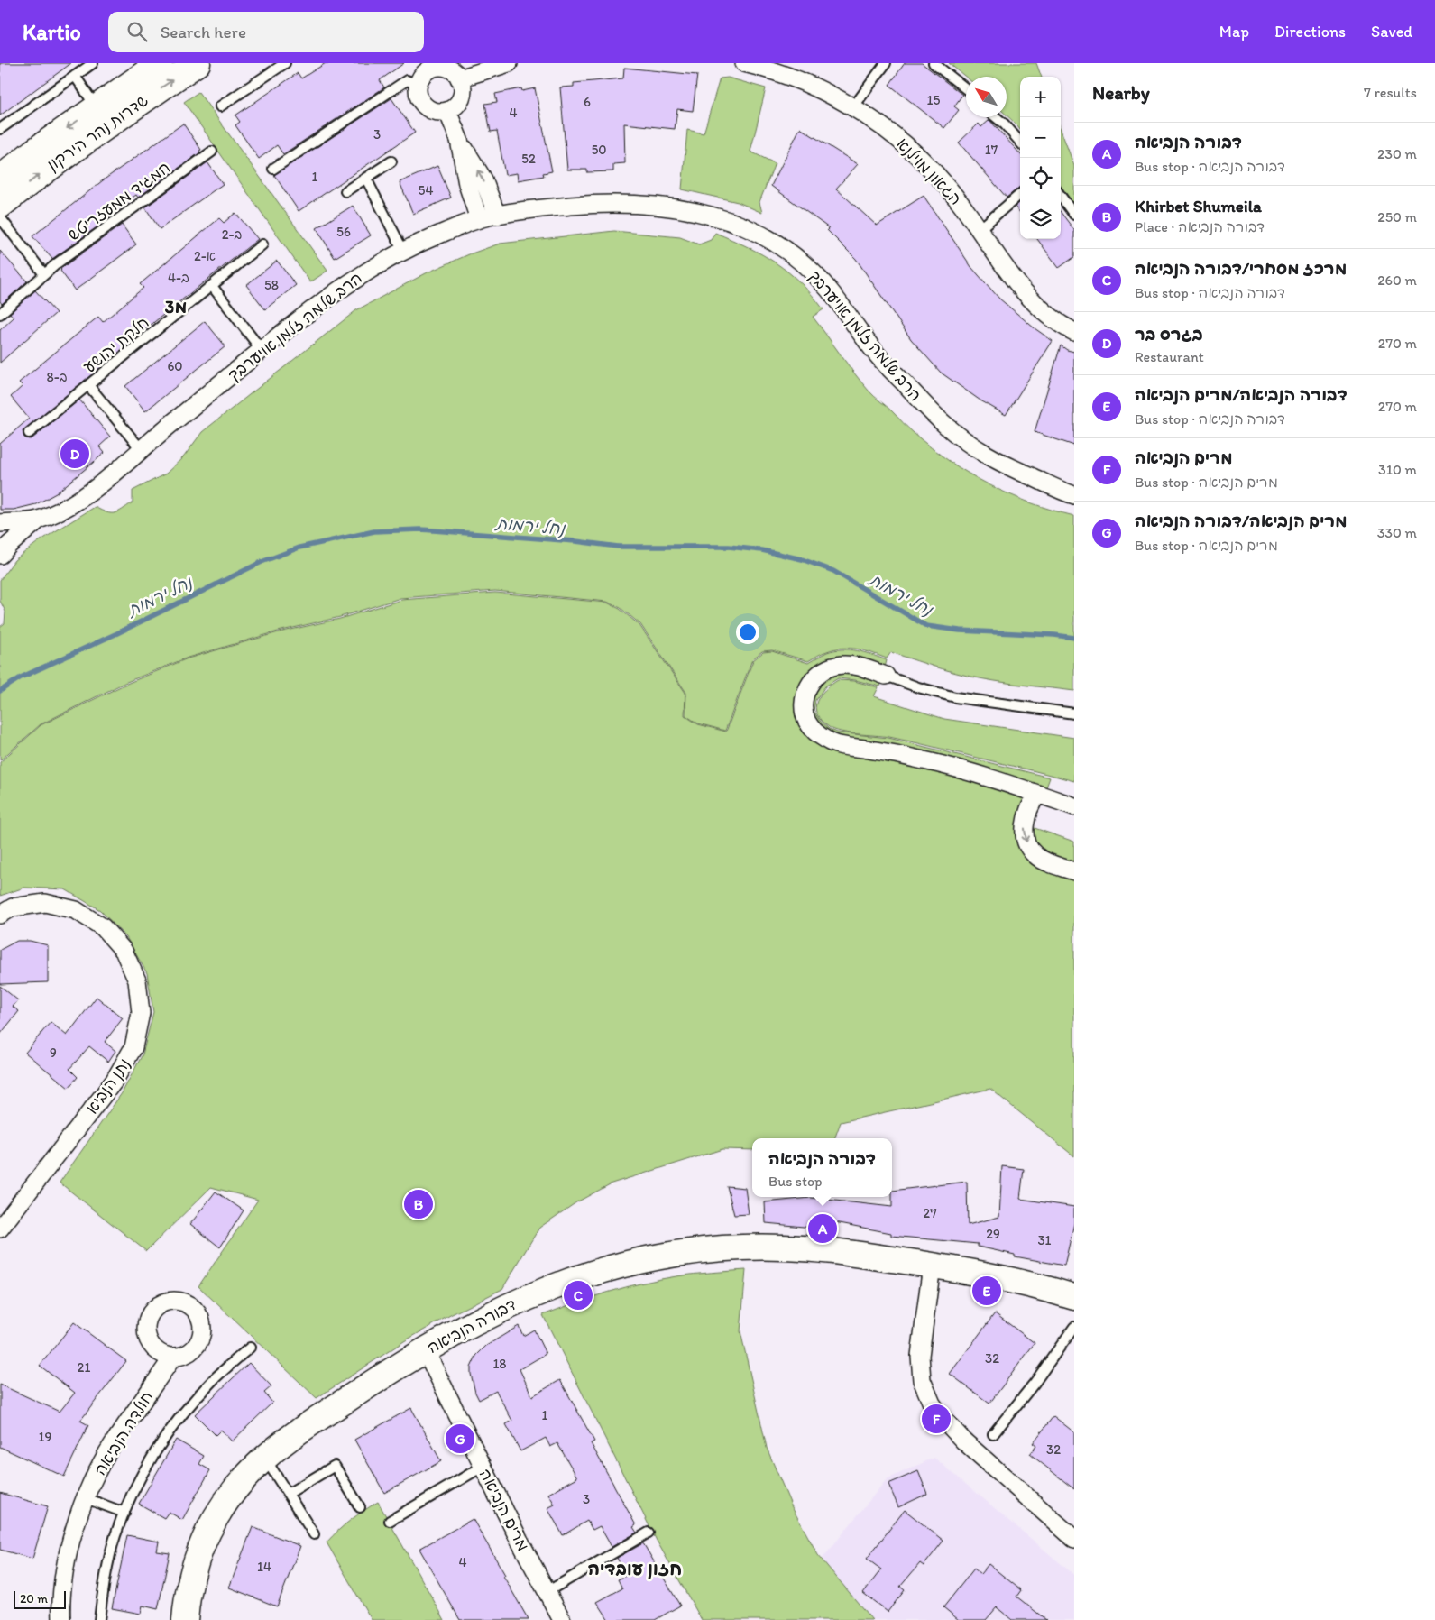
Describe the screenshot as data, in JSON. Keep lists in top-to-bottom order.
{
  "streets": {
    "street": [
      "שדרות נהר הירקון",
      "הגאון מוילנא",
      "הרב שלמה זלמן אויערבך",
      "נתן הנביא",
      "דבורה הנביאה",
      "חולדה הנביאה",
      "מרים הנביאה"
    ],
    "lane": ["המגיד ממעזריטש", "חלקת יהושע"]
  },
  "crossings": [
    ["דבורה הנביאה", "מרים הנביאה"]
  ],
  "districts": ["מ3", "חזון עובדיה"],
  "water": ["נחל ירמות"],
  "house_numbers": [
    "15",
    "6",
    "4",
    "3",
    "50",
    "17",
    "52",
    "1",
    "54",
    "56",
    "2-ב",
    "2-א",
    "4-ב",
    "58",
    "60",
    "8-ב",
    "9",
    "27",
    "29",
    "31",
    "32",
    "18",
    "21",
    "1",
    "19",
    "32",
    "3",
    "4",
    "14"
  ],
  "scale_bar": "20 m",
  "north": "top left",
  "page": {
    "header": "Kartio",
    "search": "Search here",
    "nav": ["Map", "Directions", "Saved"],
    "heading": ["Nearby", "7 results"],
    "map_buttons": ["+", "−"],
    "list": [
      {
        "mark": "A",
        "name": "דבורה הנביאה",
        "note": "Bus stop · דבורה הנביאה",
        "value": "230 m"
      },
      {
        "mark": "B",
        "name": "Khirbet Shumeila",
        "note": "Place · דבורה הנביאה",
        "value": "250 m"
      },
      {
        "mark": "C",
        "name": "מרכז מסחרי/דבורה הנביאה",
        "note": "Bus stop · דבורה הנביאה",
        "value": "260 m"
      },
      {
        "mark": "D",
        "name": "בגרס בר",
        "note": "Restaurant",
        "value": "270 m"
      },
      {
        "mark": "E",
        "name": "דבורה הנביאה/מרים הנביאה",
        "note": "Bus stop · דבורה הנביאה",
        "value": "270 m"
      },
      {
        "mark": "F",
        "name": "מרים הנביאה",
        "note": "Bus stop · מרים הנביאה",
        "value": "310 m"
      },
      {
        "mark": "G",
        "name": "מרים הנביאה/דבורה הנביאה",
        "note": "Bus stop · מרים הנביאה",
        "value": "330 m"
      }
    ],
    "pins": [
      "D",
      "B",
      "A",
      "E",
      "C",
      "F",
      "G"
    ],
    "popup": ["דבורה הנביאה", "Bus stop"],
    "scale": "20 m"
  }
}
